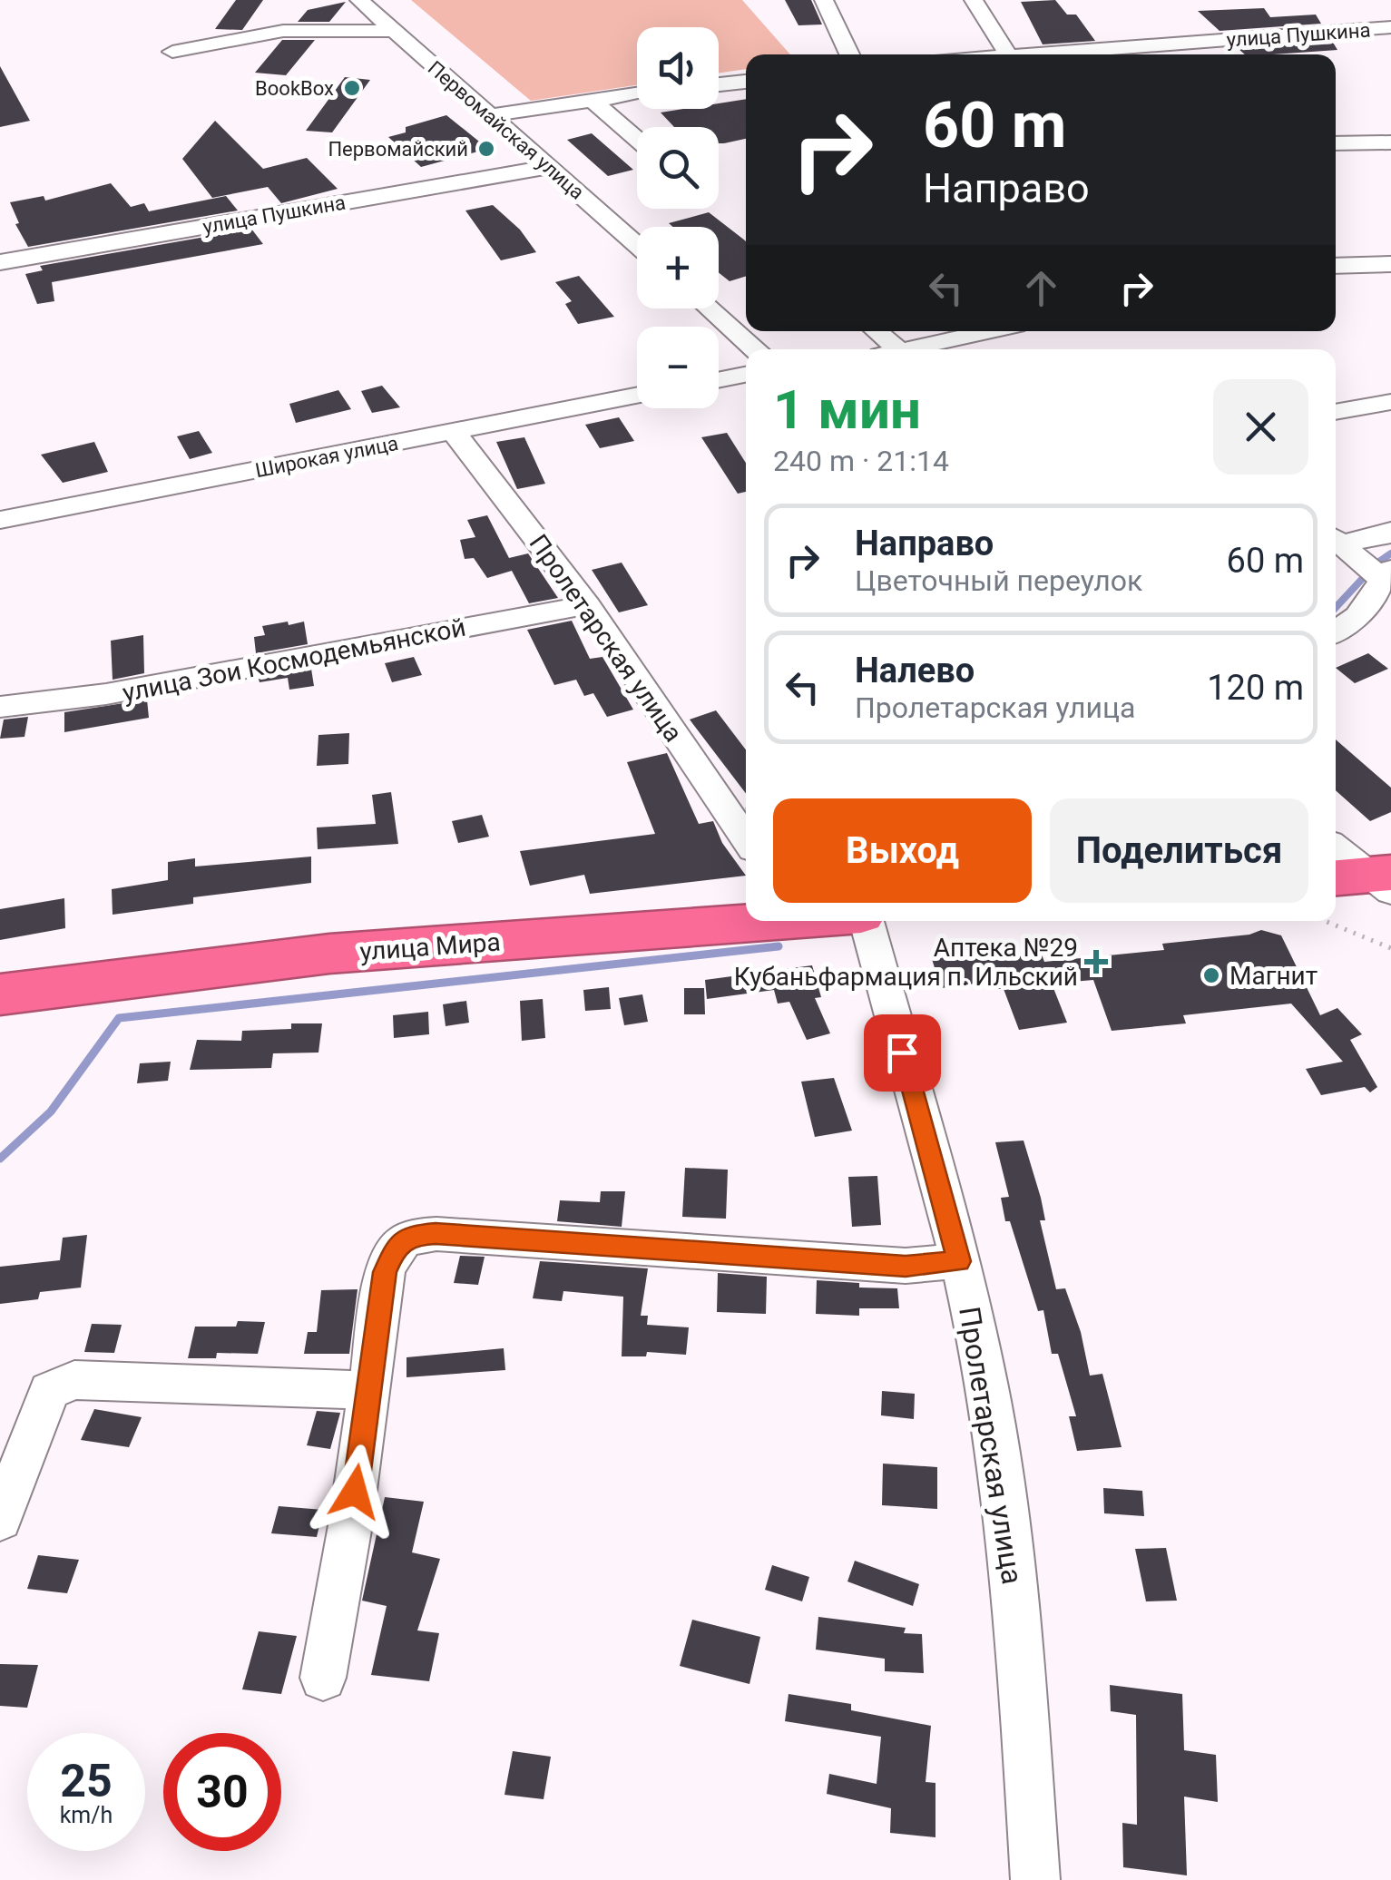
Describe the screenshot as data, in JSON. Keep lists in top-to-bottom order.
{
  "streets": {
    "highway": ["улица Мира"],
    "street": [
      "улица Пушкина",
      "Первомайская улица",
      "Широкая улица",
      "Пролетарская улица",
      "улица Зои Космодемьянской"
    ]
  },
  "crossings": [
    ["улица Пушкина", "Первомайская улица"],
    ["Широкая улица", "Пролетарская улица"],
    ["Пролетарская улица", "улица Зои Космодемьянской"]
  ],
  "places": {
    "other": ["BookBox", "Первомайский", "Магнит"],
    "health": ["Аптека №29 Кубаньфармация п. Ильский"]
  },
  "page": {
    "map_buttons": ["+", "−"],
    "turn": ["60 m", "Направо"],
    "heading": ["1 мин", "240 m · 21:14"],
    "list": [
      {
        "name": "Направо",
        "note": "Цветочный переулок",
        "value": "60 m"
      },
      {
        "name": "Налево",
        "note": "Пролетарская улица",
        "value": "120 m"
      }
    ],
    "buttons": ["Выход", "Поделиться"],
    "speed": "25 km/h",
    "limit": "30"
  }
}
